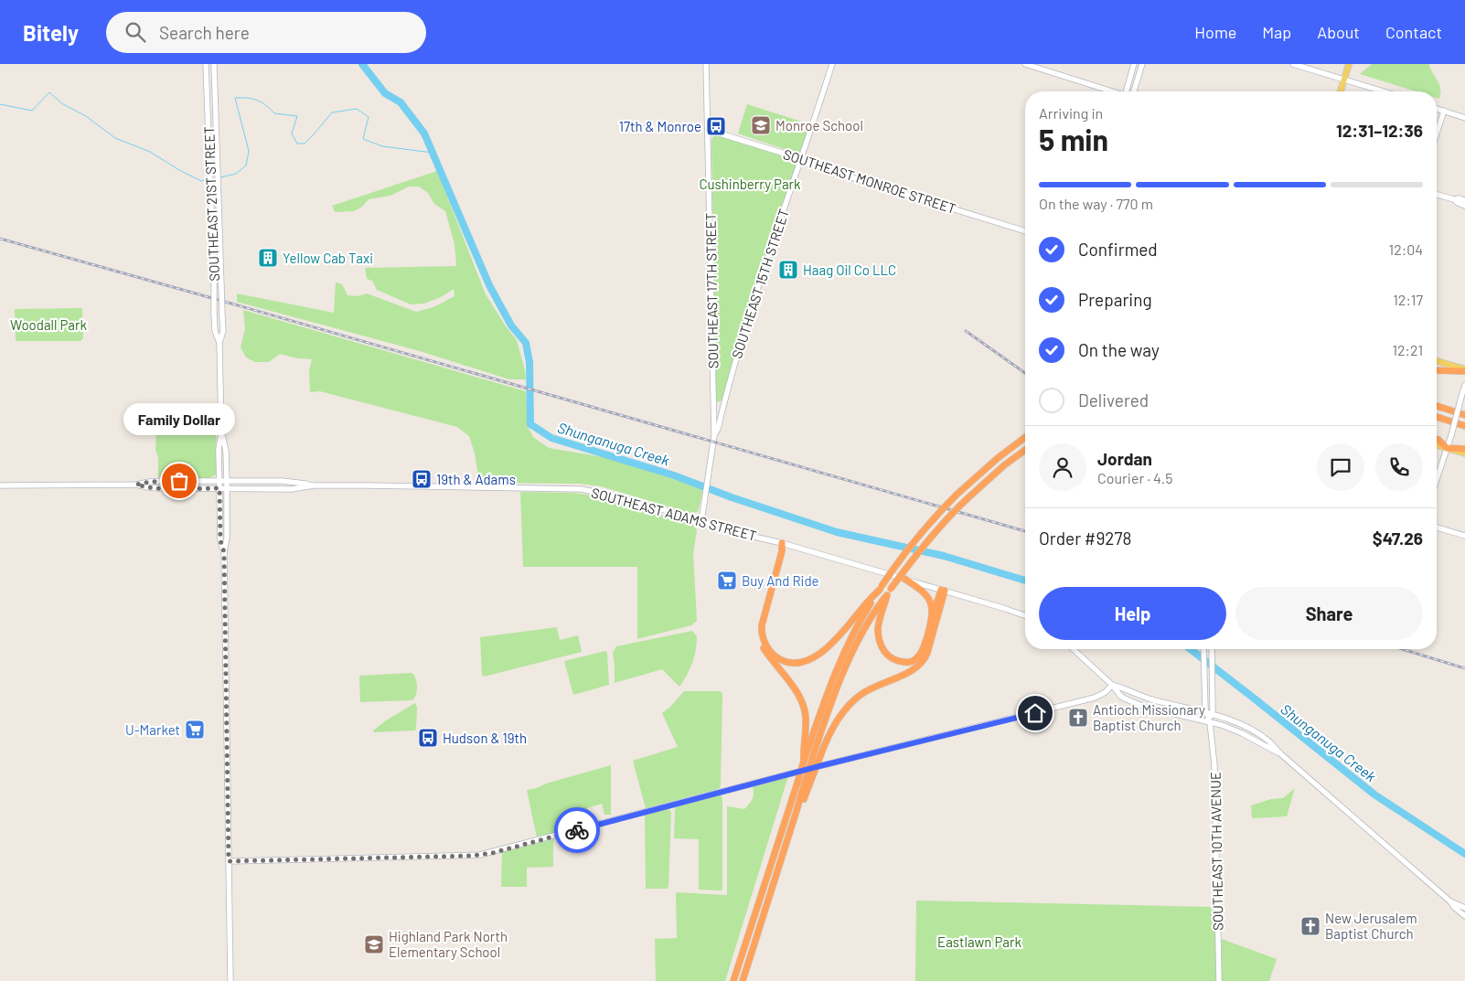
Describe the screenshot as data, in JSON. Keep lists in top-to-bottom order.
{
  "streets": {
    "main road": [
      "SOUTHEAST MONROE STREET",
      "SOUTHEAST 21ST STREET",
      "SOUTHEAST 15TH STREET",
      "SOUTHEAST 17TH STREET",
      "SOUTHEAST ADAMS STREET",
      "SOUTHEAST 10TH AVENUE"
    ]
  },
  "crossings": [
    ["SOUTHEAST MONROE STREET", "SOUTHEAST 15TH STREET"],
    ["SOUTHEAST MONROE STREET", "SOUTHEAST 17TH STREET"],
    ["SOUTHEAST 21ST STREET", "SOUTHEAST ADAMS STREET"],
    ["SOUTHEAST 15TH STREET", "SOUTHEAST 17TH STREET"],
    ["SOUTHEAST 15TH STREET", "SOUTHEAST ADAMS STREET"]
  ],
  "water": ["Shunganuga Creek"],
  "parks": ["Cushinberry Park", "Woodall Park", "Eastlawn Park"],
  "places": {
    "school or university": ["Monroe School", "Highland Park North Elementary School"],
    "bus stop": ["17th & Monroe", "19th & Adams", "Hudson & 19th"],
    "building": ["Yellow Cab Taxi", "Haag Oil Co LLC"],
    "other": ["Family Dollar"],
    "supermarket": ["Buy And Ride", "U-Market"],
    "church": ["Antioch Missionary Baptist Church", "New Jerusalem Baptist Church"]
  },
  "page": {
    "header": "Bitely",
    "search": "Search here",
    "nav": [
      "Home",
      "Map",
      "About",
      "Contact"
    ],
    "heading": ["5 min", "Arriving in", "12:31–12:36"],
    "panel": [
      "Jordan",
      "Courier · 4.5",
      "Order #9278",
      "$47.26"
    ],
    "bar": "On the way · 770 m",
    "list": [
      ["Confirmed", "12:04"],
      ["Preparing", "12:17"],
      ["On the way", "12:21"],
      "Delivered"
    ],
    "bubble": "Family Dollar",
    "buttons": ["Help", "Share"]
  }
}
